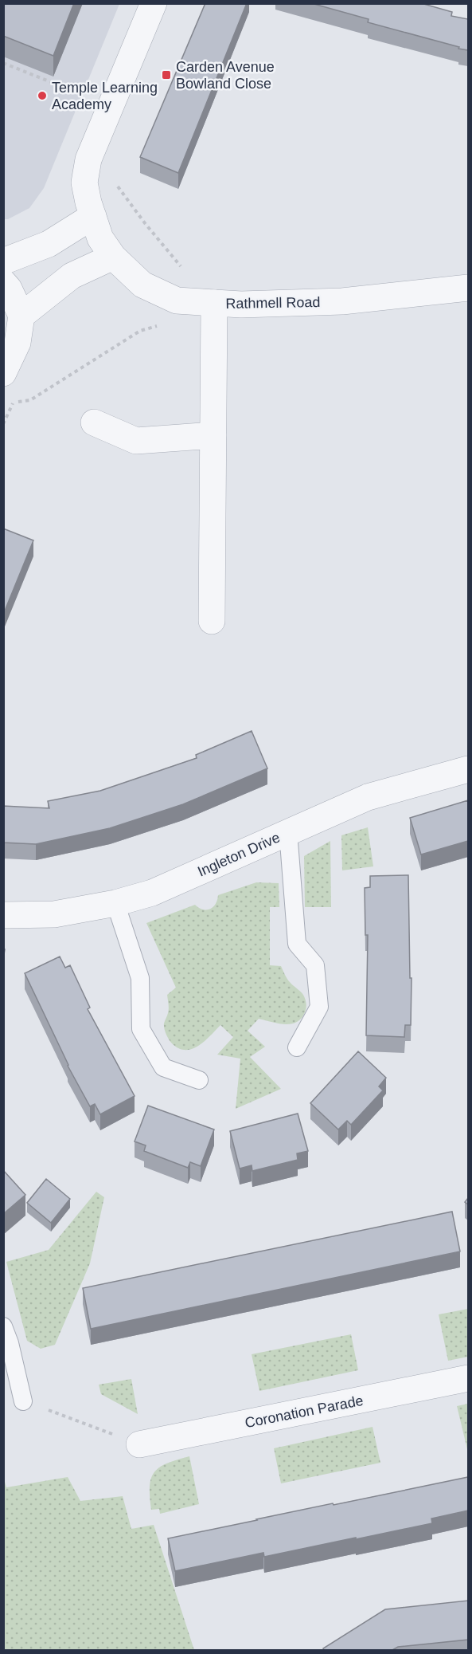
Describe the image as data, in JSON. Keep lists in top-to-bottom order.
{
  "streets": {
    "street": ["Rathmell Road", "Ingleton Drive", "Coronation Parade"]
  },
  "places": {
    "transit": ["Carden Avenue Bowland Close"],
    "other": ["Temple Learning Academy"]
  }
}
